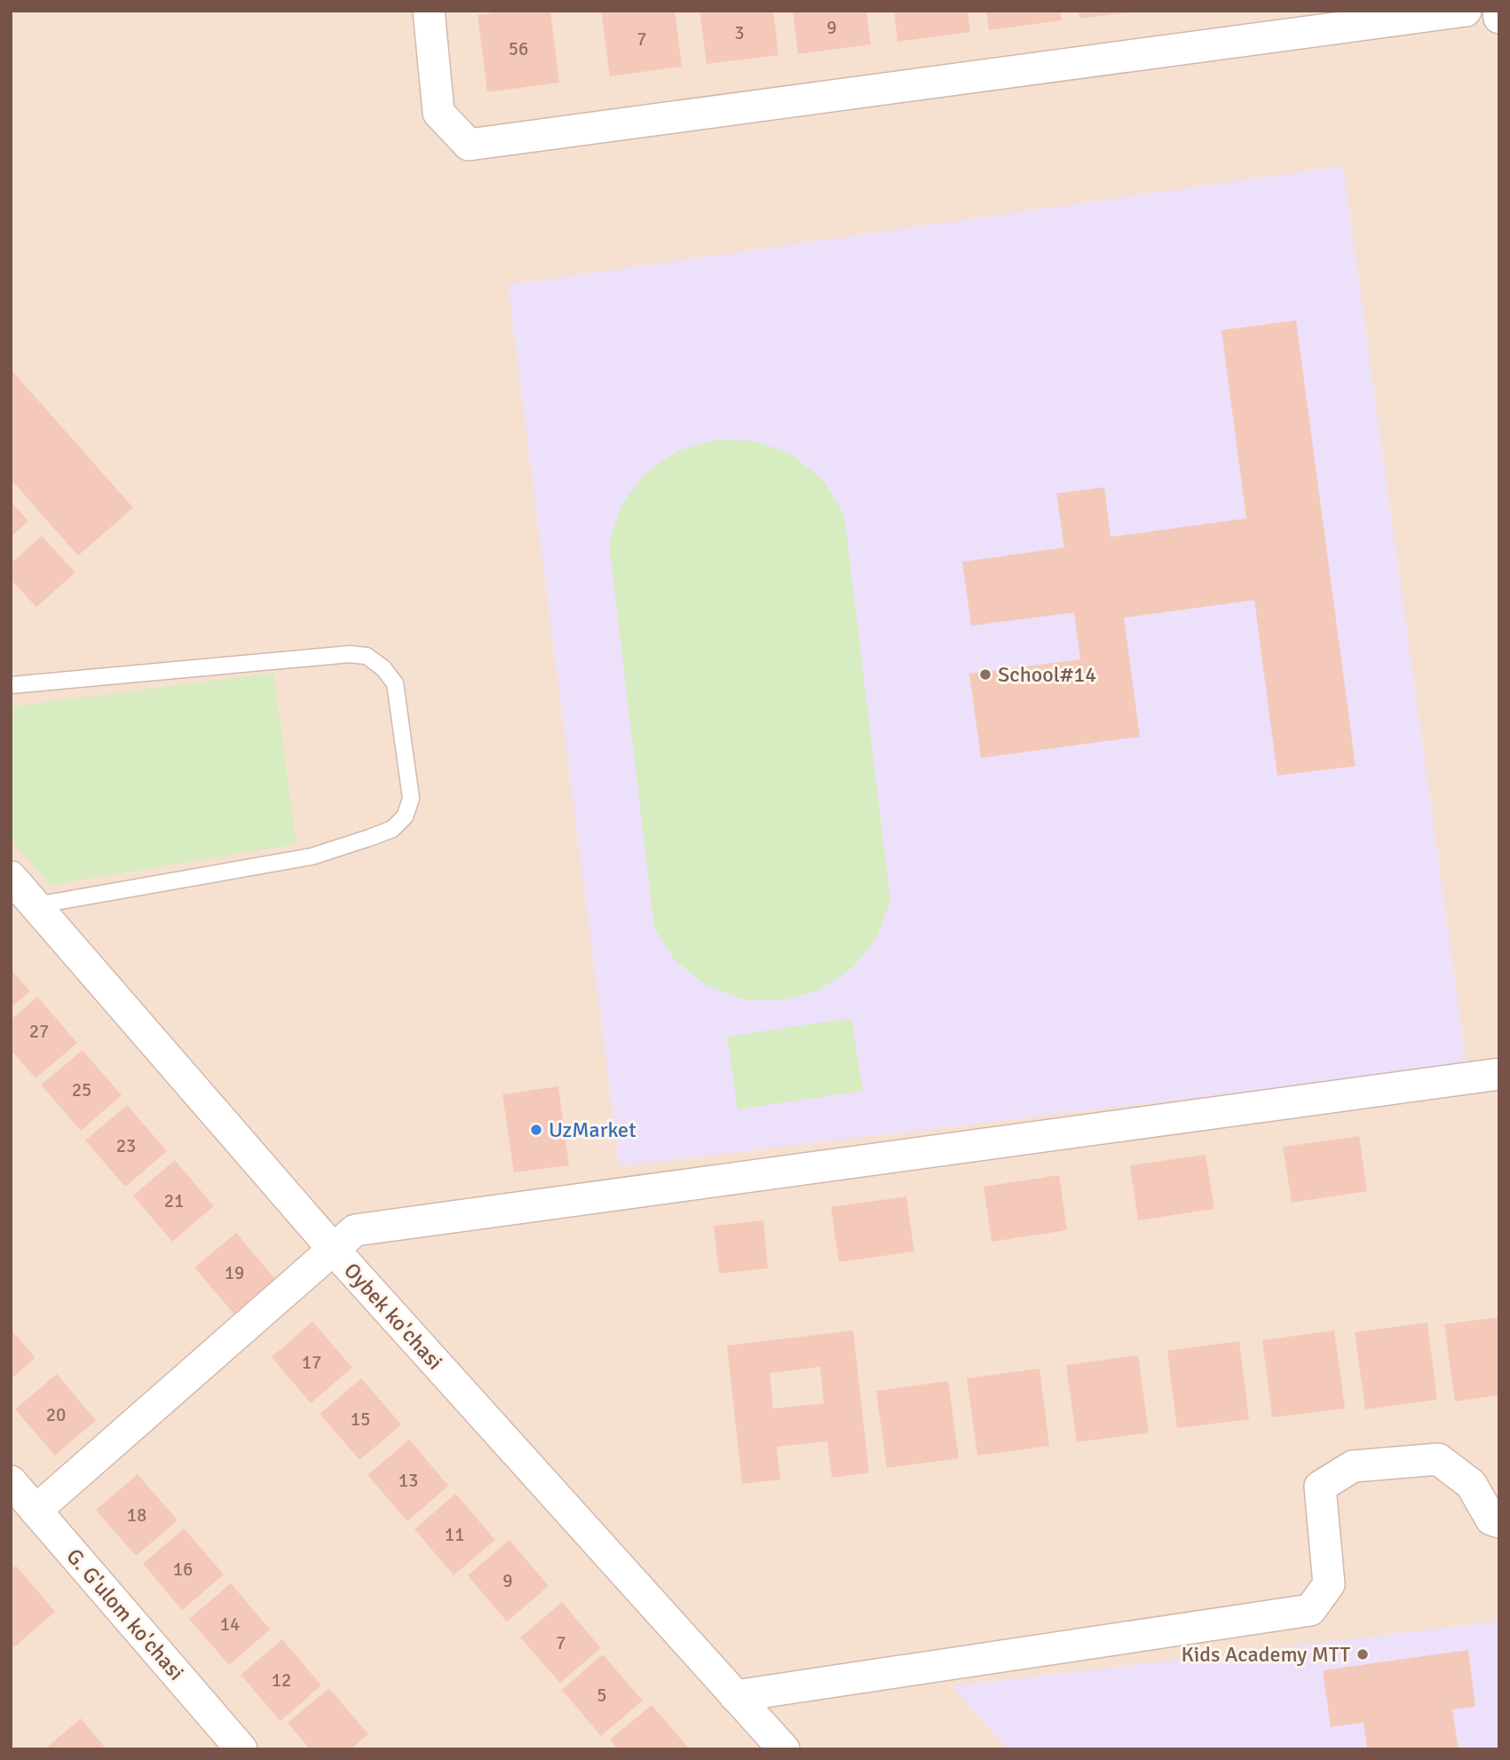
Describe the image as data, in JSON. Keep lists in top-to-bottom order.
{
  "streets": {
    "street": ["Oybek ko'chasi", "G. G'ulom ko'chasi"]
  },
  "places": ["School#14", "UzMarket", "Kids Academy MTT"],
  "house_numbers": [
    "9",
    "3",
    "7",
    "56",
    "27",
    "25",
    "23",
    "21",
    "19",
    "17",
    "20",
    "15",
    "13",
    "18",
    "11",
    "16",
    "9",
    "14",
    "7",
    "12",
    "5"
  ]
}
